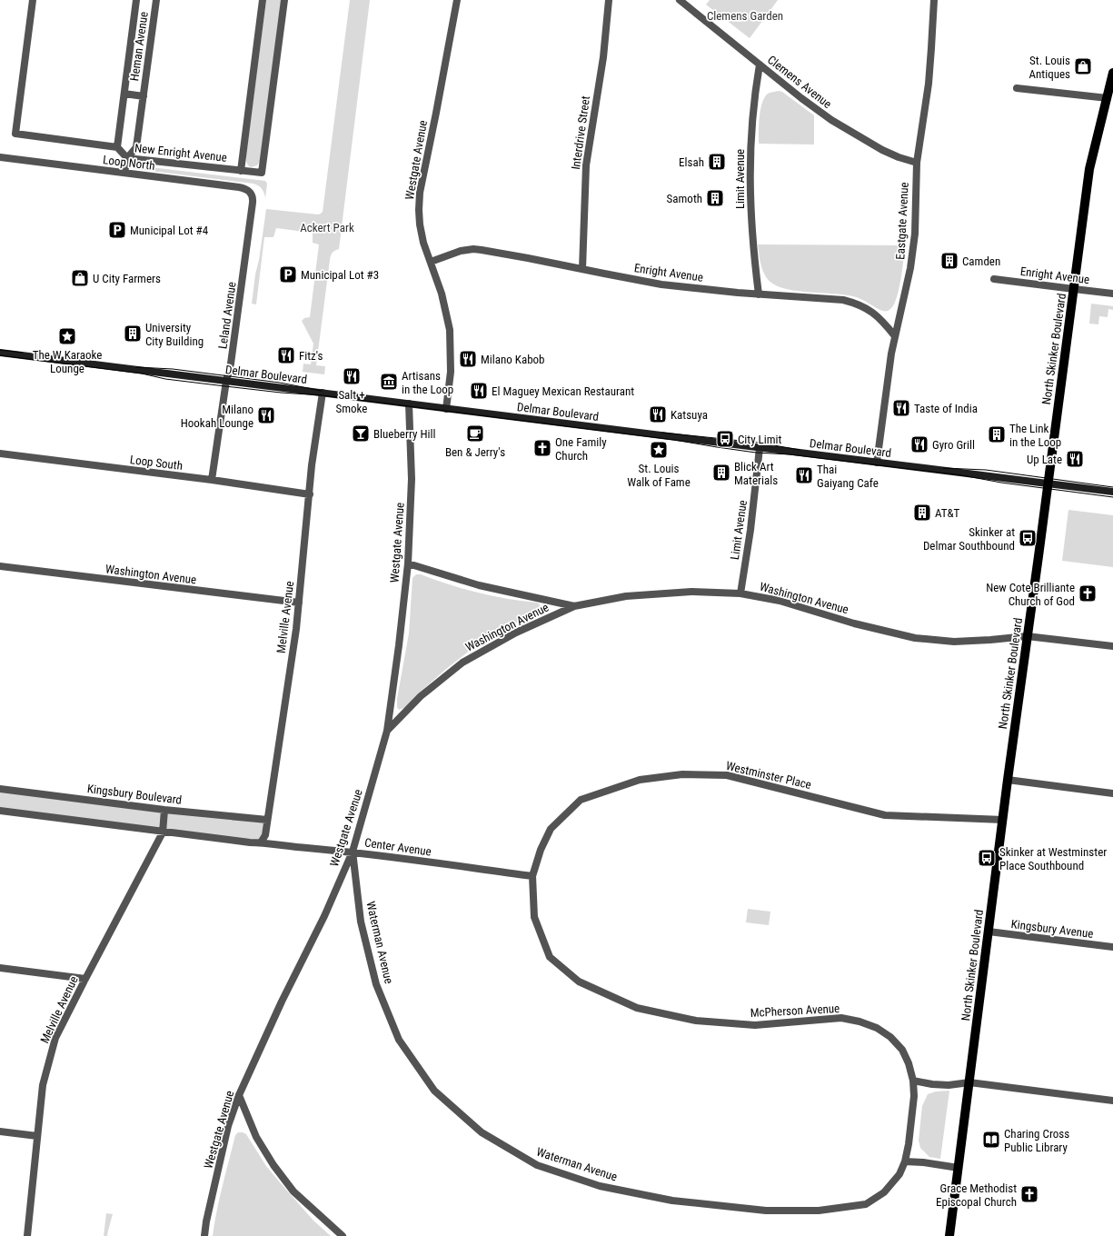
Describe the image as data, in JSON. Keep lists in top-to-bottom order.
{
  "streets": {
    "main road": ["North Skinker Boulevard", "Delmar Boulevard"],
    "street": [
      "Heman Avenue",
      "Clemens Avenue",
      "Interdrive Street",
      "New Enright Avenue",
      "Westgate Avenue",
      "Loop North",
      "Limit Avenue",
      "Eastgate Avenue",
      "Enright Avenue",
      "Leland Avenue",
      "Loop South",
      "Washington Avenue",
      "Melville Avenue",
      "Westminster Place",
      "Kingsbury Boulevard",
      "Center Avenue",
      "Kingsbury Avenue",
      "Waterman Avenue",
      "McPherson Avenue"
    ]
  },
  "crossings": [
    ["Heman Avenue", "New Enright Avenue"],
    ["Heman Avenue", "Loop North"],
    ["Clemens Avenue", "Limit Avenue"],
    ["Clemens Avenue", "Eastgate Avenue"],
    ["Interdrive Street", "Enright Avenue"],
    ["Westgate Avenue", "Enright Avenue"],
    ["Westgate Avenue", "Delmar Boulevard"],
    ["Westgate Avenue", "Washington Avenue"],
    ["Westgate Avenue", "Center Avenue"],
    ["Westgate Avenue", "Waterman Avenue"],
    ["Loop North", "Leland Avenue"],
    ["Limit Avenue", "Enright Avenue"],
    ["Limit Avenue", "Delmar Boulevard"],
    ["Limit Avenue", "Washington Avenue"],
    ["Eastgate Avenue", "Enright Avenue"],
    ["Eastgate Avenue", "Delmar Boulevard"],
    ["Enright Avenue", "North Skinker Boulevard"],
    ["Leland Avenue", "Delmar Boulevard"],
    ["Leland Avenue", "Loop South"],
    ["North Skinker Boulevard", "Delmar Boulevard"],
    ["North Skinker Boulevard", "Washington Avenue"],
    ["North Skinker Boulevard", "Westminster Place"],
    ["North Skinker Boulevard", "Kingsbury Avenue"],
    ["Delmar Boulevard", "Melville Avenue"],
    ["Loop South", "Melville Avenue"],
    ["Washington Avenue", "Melville Avenue"],
    ["Melville Avenue", "Kingsbury Boulevard"],
    ["Melville Avenue", "Center Avenue"],
    ["Westminster Place", "Center Avenue"],
    ["Westminster Place", "McPherson Avenue"],
    ["Center Avenue", "Waterman Avenue"],
    ["Center Avenue", "McPherson Avenue"],
    ["Waterman Avenue", "McPherson Avenue"]
  ],
  "parks": ["Clemens Garden", "Ackert Park"],
  "places": {
    "shop": ["St. Louis Antiques", "U City Farmers"],
    "building": [
      "Elsah",
      "Samoth",
      "Camden",
      "University City Building",
      "The Link in the Loop",
      "Blick Art Materials",
      "AT&T"
    ],
    "parking": ["Municipal Lot #4", "Municipal Lot #3"],
    "place": ["The W Karaoke Lounge", "St. Louis Walk of Fame"],
    "restaurant": [
      "Fitz's",
      "Milano Kabob",
      "Salt + Smoke",
      "El Maguey Mexican Restaurant",
      "Taste of India",
      "Katsuya",
      "Milano Hookah Lounge",
      "Gyro Grill",
      "Up Late",
      "Thai Gaiyang Cafe"
    ],
    "museum": ["Artisans in the Loop"],
    "bar": ["Blueberry Hill"],
    "cafe": ["Ben & Jerry's"],
    "bus stop": ["City Limit", "Skinker at Delmar Southbound", "Skinker at Westminster Place Southbound"],
    "church": ["One Family Church", "New Cote Brilliante Church of God", "Grace Methodist Episcopal Church"],
    "library": ["Charing Cross Public Library"]
  }
}
